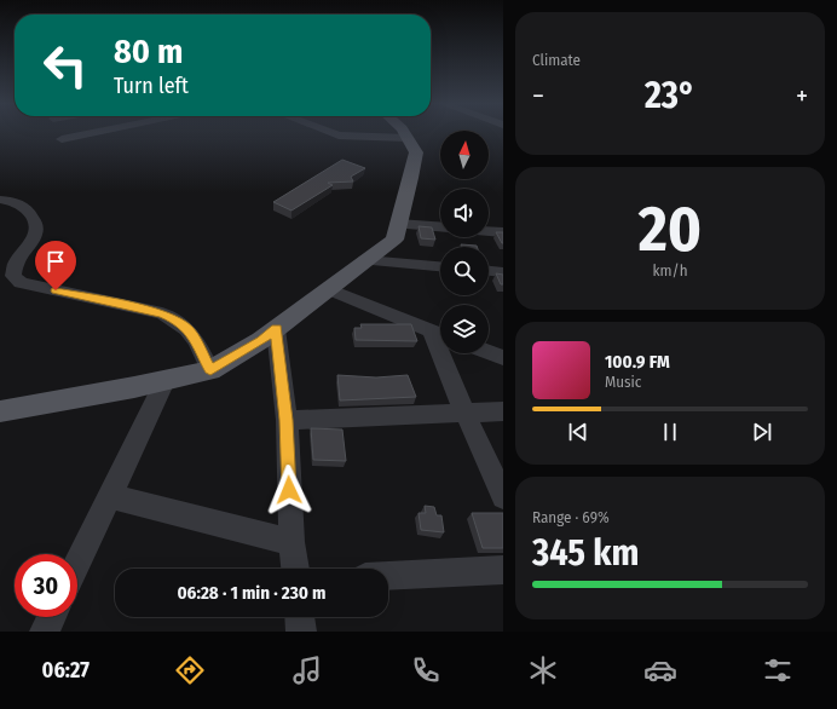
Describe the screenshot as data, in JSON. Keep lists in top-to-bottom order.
{
  "north": "top",
  "page": {
    "tile": [
      "Climate",
      ["20", "km/h"],
      ["Range · 69%", "345 km"]
    ],
    "turn": ["80 m", "Turn left"],
    "heat": ["−", "23°", "+"],
    "song": ["100.9 FM", "Music"],
    "limit": "30",
    "trip": "06:28 · 1 min · 230 m",
    "tabs": "06:27"
  }
}
